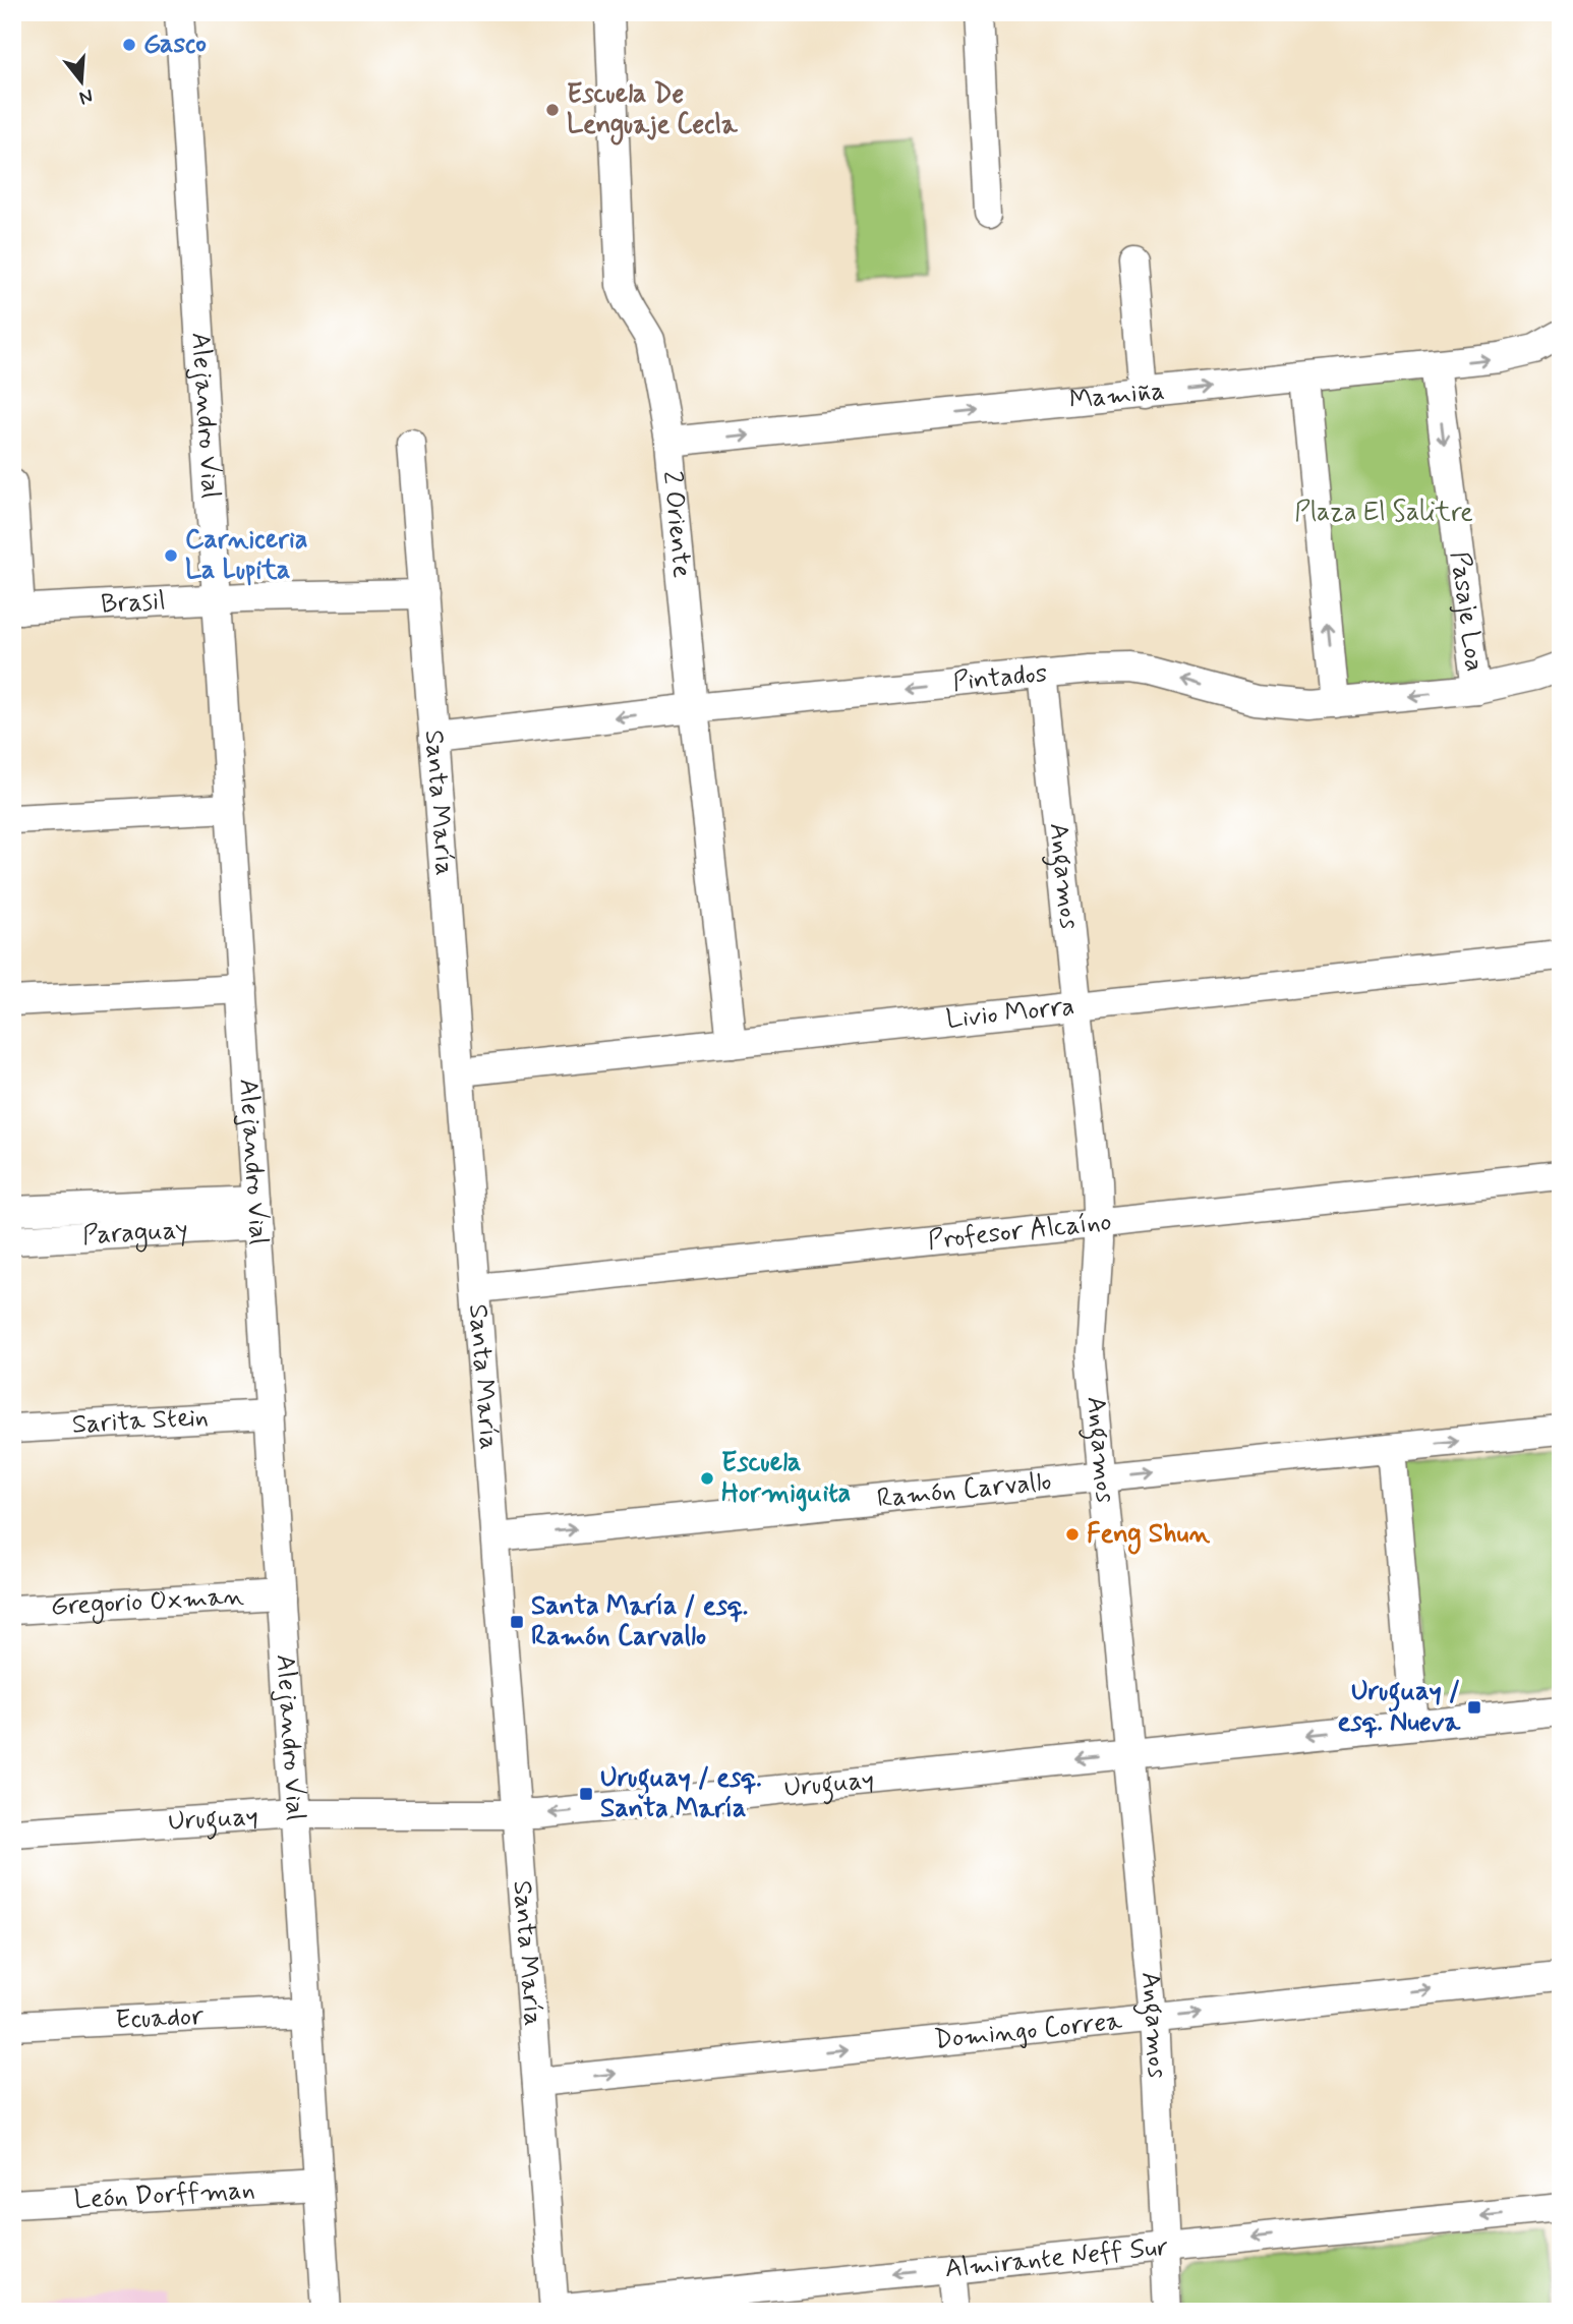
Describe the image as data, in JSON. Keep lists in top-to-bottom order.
{
  "streets": {
    "street": [
      "Mamiña",
      "Alejandro Vial",
      "2 Oriente",
      "Brasil",
      "Pasaje Loa",
      "Pintados",
      "Santa María",
      "Angamos",
      "Livio Morra",
      "Profesor Alcaíno",
      "Paraguay",
      "Sarita Stein",
      "Ramón Carvallo",
      "Gregorio Oxman",
      "Uruguay",
      "Ecuador",
      "Domingo Correa",
      "León Dorffman",
      "Almirante Neff Sur"
    ]
  },
  "crossings": [
    ["Mamiña", "2 Oriente"],
    ["Mamiña", "Pasaje Loa"],
    ["Alejandro Vial", "Brasil"],
    ["Alejandro Vial", "Paraguay"],
    ["Alejandro Vial", "Sarita Stein"],
    ["Alejandro Vial", "Gregorio Oxman"],
    ["Alejandro Vial", "Uruguay"],
    ["Alejandro Vial", "Ecuador"],
    ["Alejandro Vial", "León Dorffman"],
    ["2 Oriente", "Pintados"],
    ["2 Oriente", "Livio Morra"],
    ["Brasil", "Santa María"],
    ["Pasaje Loa", "Pintados"],
    ["Pintados", "Santa María"],
    ["Pintados", "Angamos"],
    ["Santa María", "Livio Morra"],
    ["Santa María", "Profesor Alcaíno"],
    ["Santa María", "Ramón Carvallo"],
    ["Santa María", "Uruguay"],
    ["Santa María", "Domingo Correa"],
    ["Santa María", "Almirante Neff Sur"],
    ["Angamos", "Livio Morra"],
    ["Angamos", "Profesor Alcaíno"],
    ["Angamos", "Ramón Carvallo"],
    ["Angamos", "Uruguay"],
    ["Angamos", "Domingo Correa"],
    ["Angamos", "Almirante Neff Sur"]
  ],
  "one_way": [
    "Mamiña",
    "Pintados",
    "Ramón Carvallo",
    "Uruguay",
    "Domingo Correa",
    "Almirante Neff Sur"
  ],
  "parks": ["Plaza El Salitre"],
  "places": {
    "other": [
      "Gasco",
      "Escuela De Lenguaje Cecla",
      "Carniceria La Lupita",
      "Escuela Hormiguita",
      "Feng Shun"
    ],
    "transit": ["Santa María / esq. Ramón Carvallo", "Uruguay / esq. Nueva", "Uruguay / esq. Santa María"]
  },
  "north": "bottom"
}
